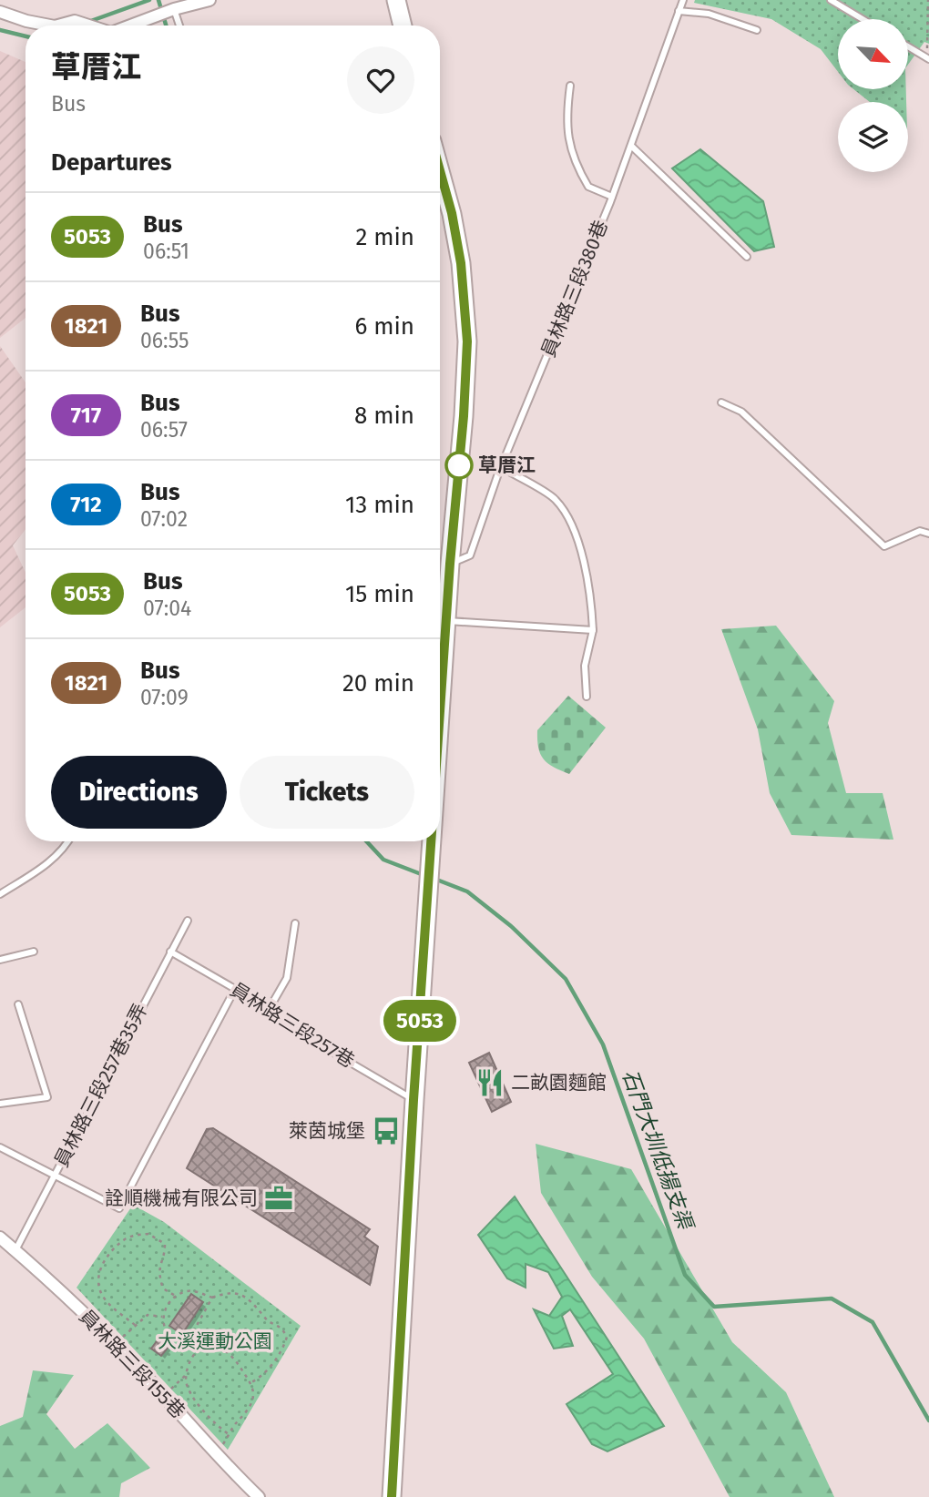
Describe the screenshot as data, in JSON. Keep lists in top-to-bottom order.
{
  "streets": {
    "street": ["員林路三段155巷"],
    "lane": ["員林路三段380巷", "員林路三段257巷", "員林路三段257巷35弄"]
  },
  "crossings": [
    ["員林路三段257巷", "員林路三段257巷35弄"],
    ["員林路三段257巷35弄", "員林路三段155巷"]
  ],
  "water": ["石門大圳低揚支渠"],
  "parks": ["大溪運動公園"],
  "places": {
    "other": ["草厝江"],
    "restaurant": ["二畝園麵館"],
    "bus stop": ["萊茵城堡"],
    "office": ["詮順機械有限公司"]
  },
  "lines": ["bus line 5053"],
  "north": "bottom right",
  "page": {
    "on_map": "5053",
    "heading": [
      ["草厝江", "Bus"],
      "Departures"
    ],
    "list": [
      {
        "mark": "5053",
        "name": "Bus",
        "note": "06:51",
        "value": "2 min"
      },
      {
        "mark": "1821",
        "name": "Bus",
        "note": "06:55",
        "value": "6 min"
      },
      {
        "mark": "717",
        "name": "Bus",
        "note": "06:57",
        "value": "8 min"
      },
      {
        "mark": "712",
        "name": "Bus",
        "note": "07:02",
        "value": "13 min"
      },
      {
        "mark": "5053",
        "name": "Bus",
        "note": "07:04",
        "value": "15 min"
      },
      {
        "mark": "1821",
        "name": "Bus",
        "note": "07:09",
        "value": "20 min"
      }
    ],
    "buttons": ["Directions", "Tickets"]
  }
}
